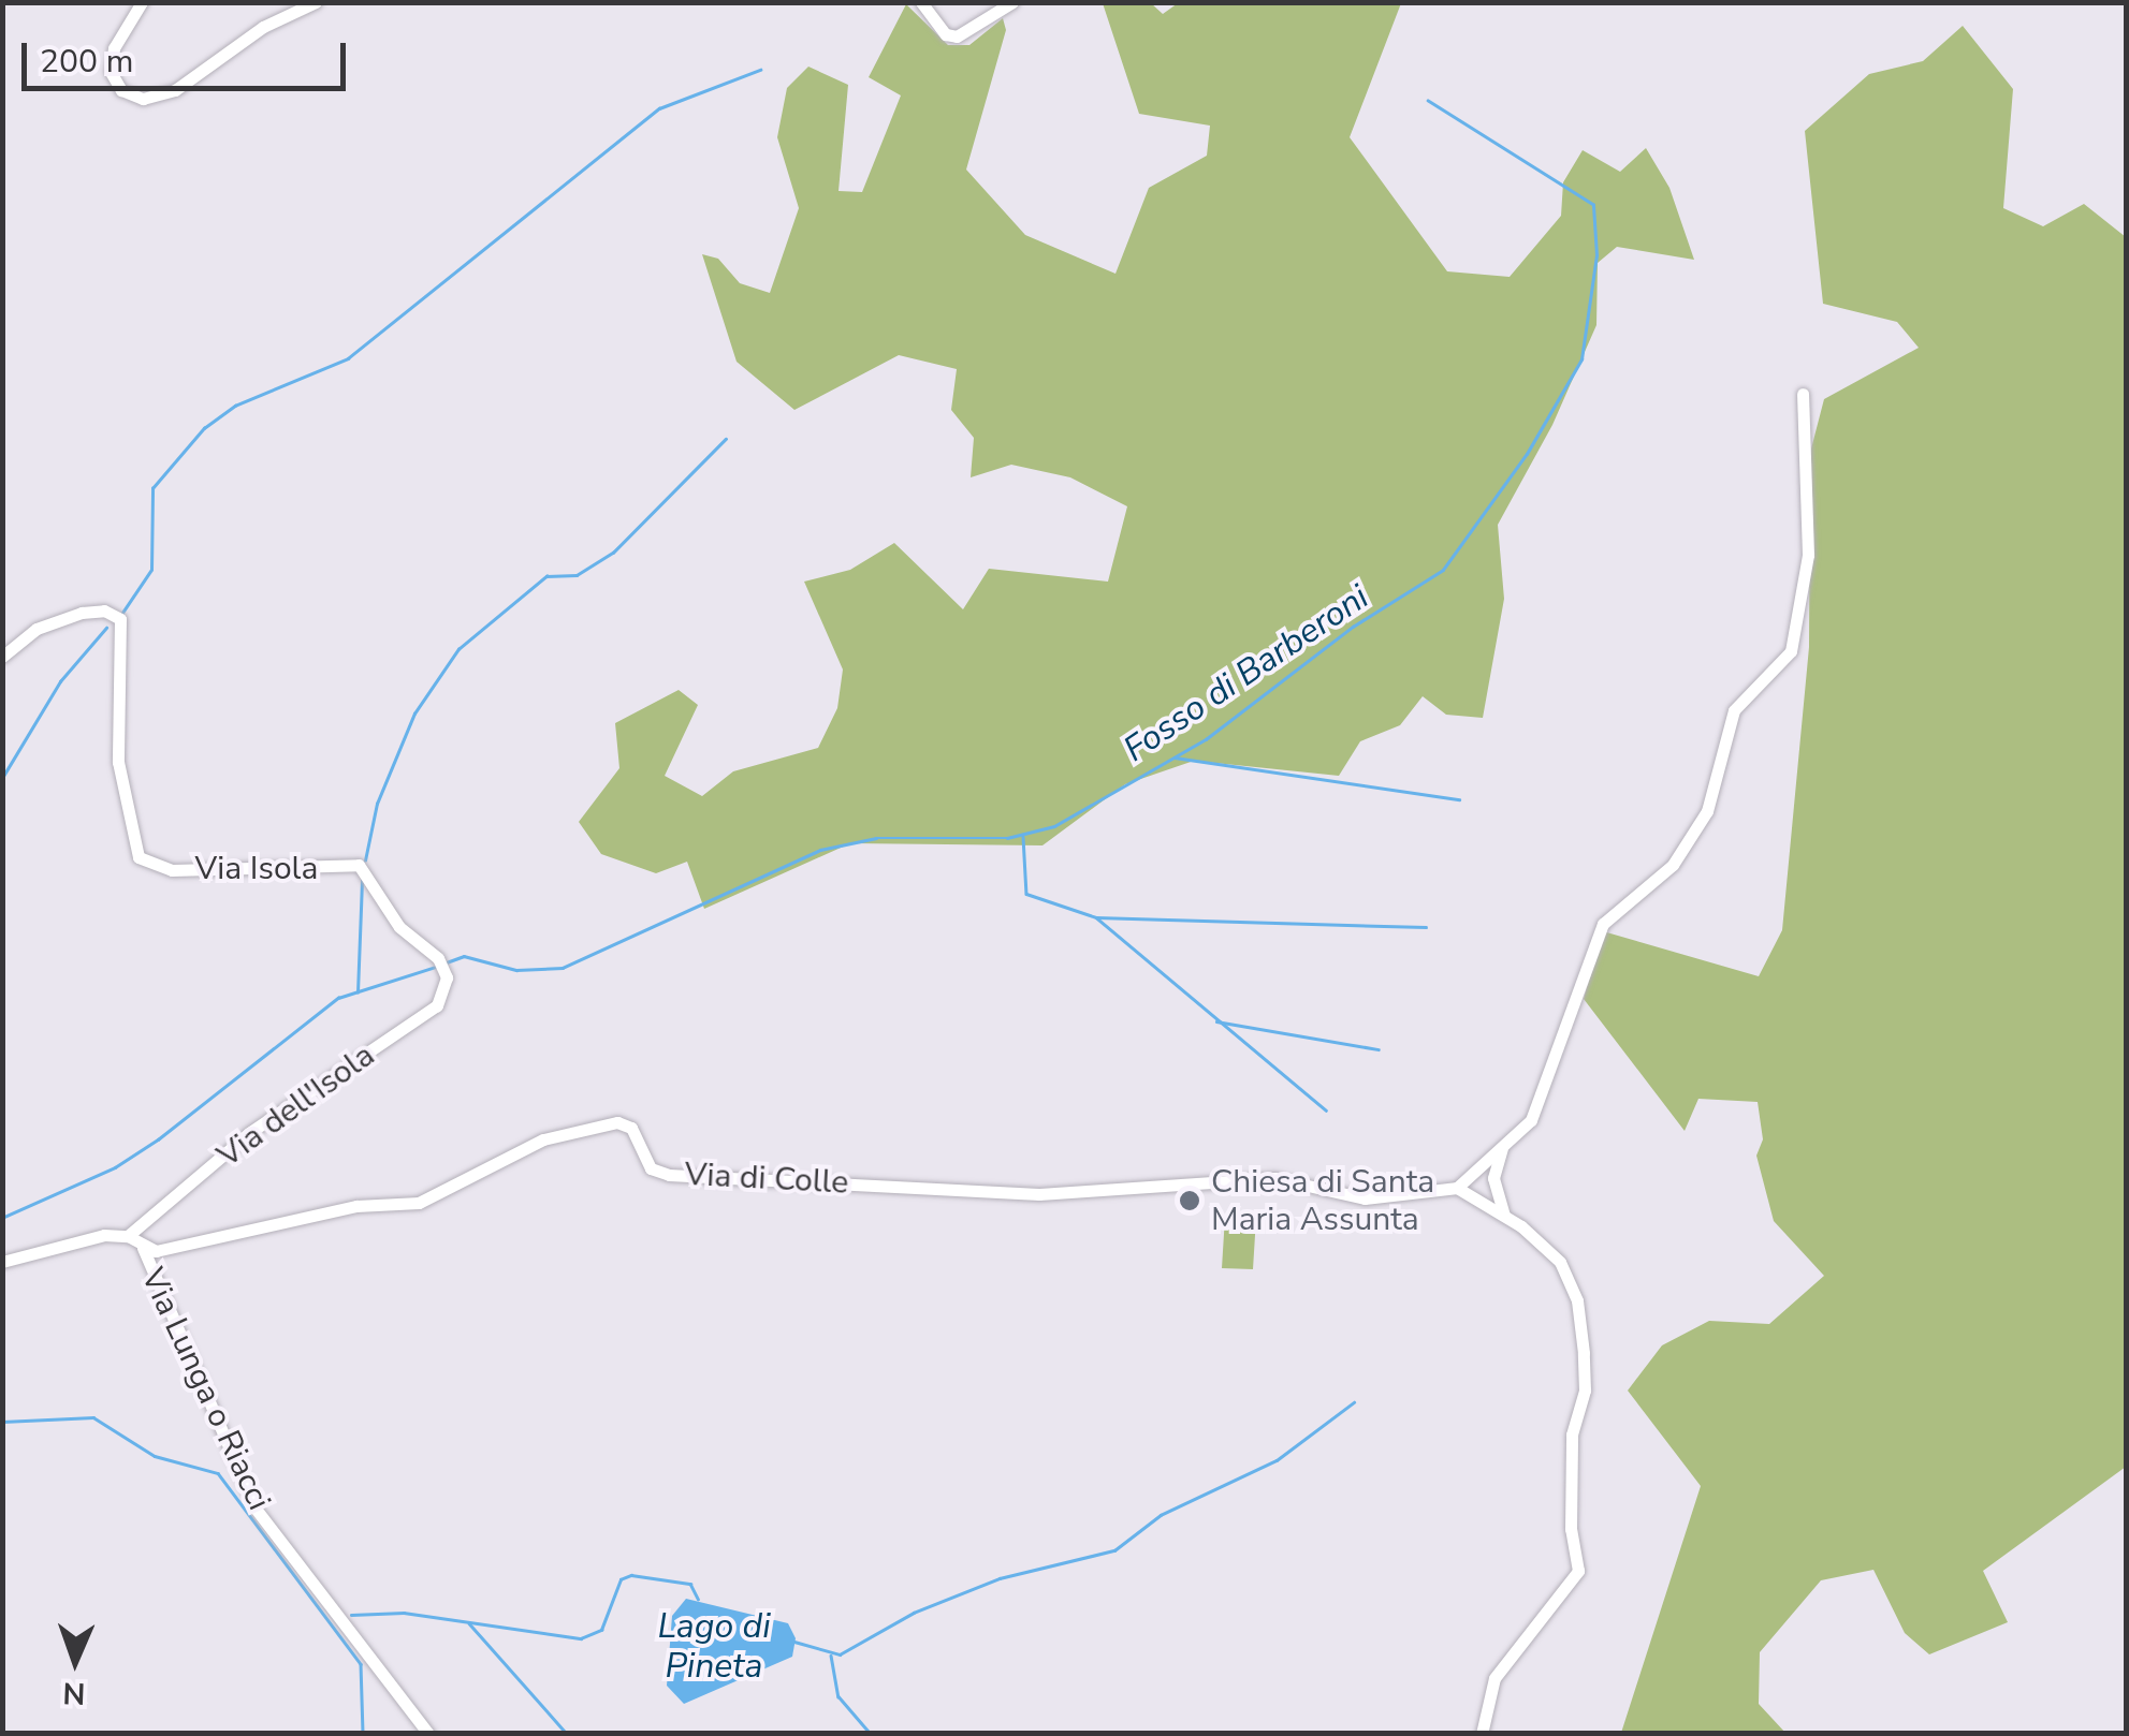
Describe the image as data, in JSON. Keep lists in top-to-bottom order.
{
  "streets": {
    "street": [
      "Via Isola",
      "Via dell'Isola",
      "Via di Colle",
      "Via Lunga o Riacci"
    ]
  },
  "crossings": [
    ["Via Isola", "Via dell'Isola"],
    ["Via di Colle", "Via Lunga o Riacci"]
  ],
  "water": ["Fosso di Barberoni", "Lago di Pineta"],
  "places": ["Chiesa di Santa Maria Assunta"],
  "scale_bar": "200 m",
  "north": "bottom"
}
